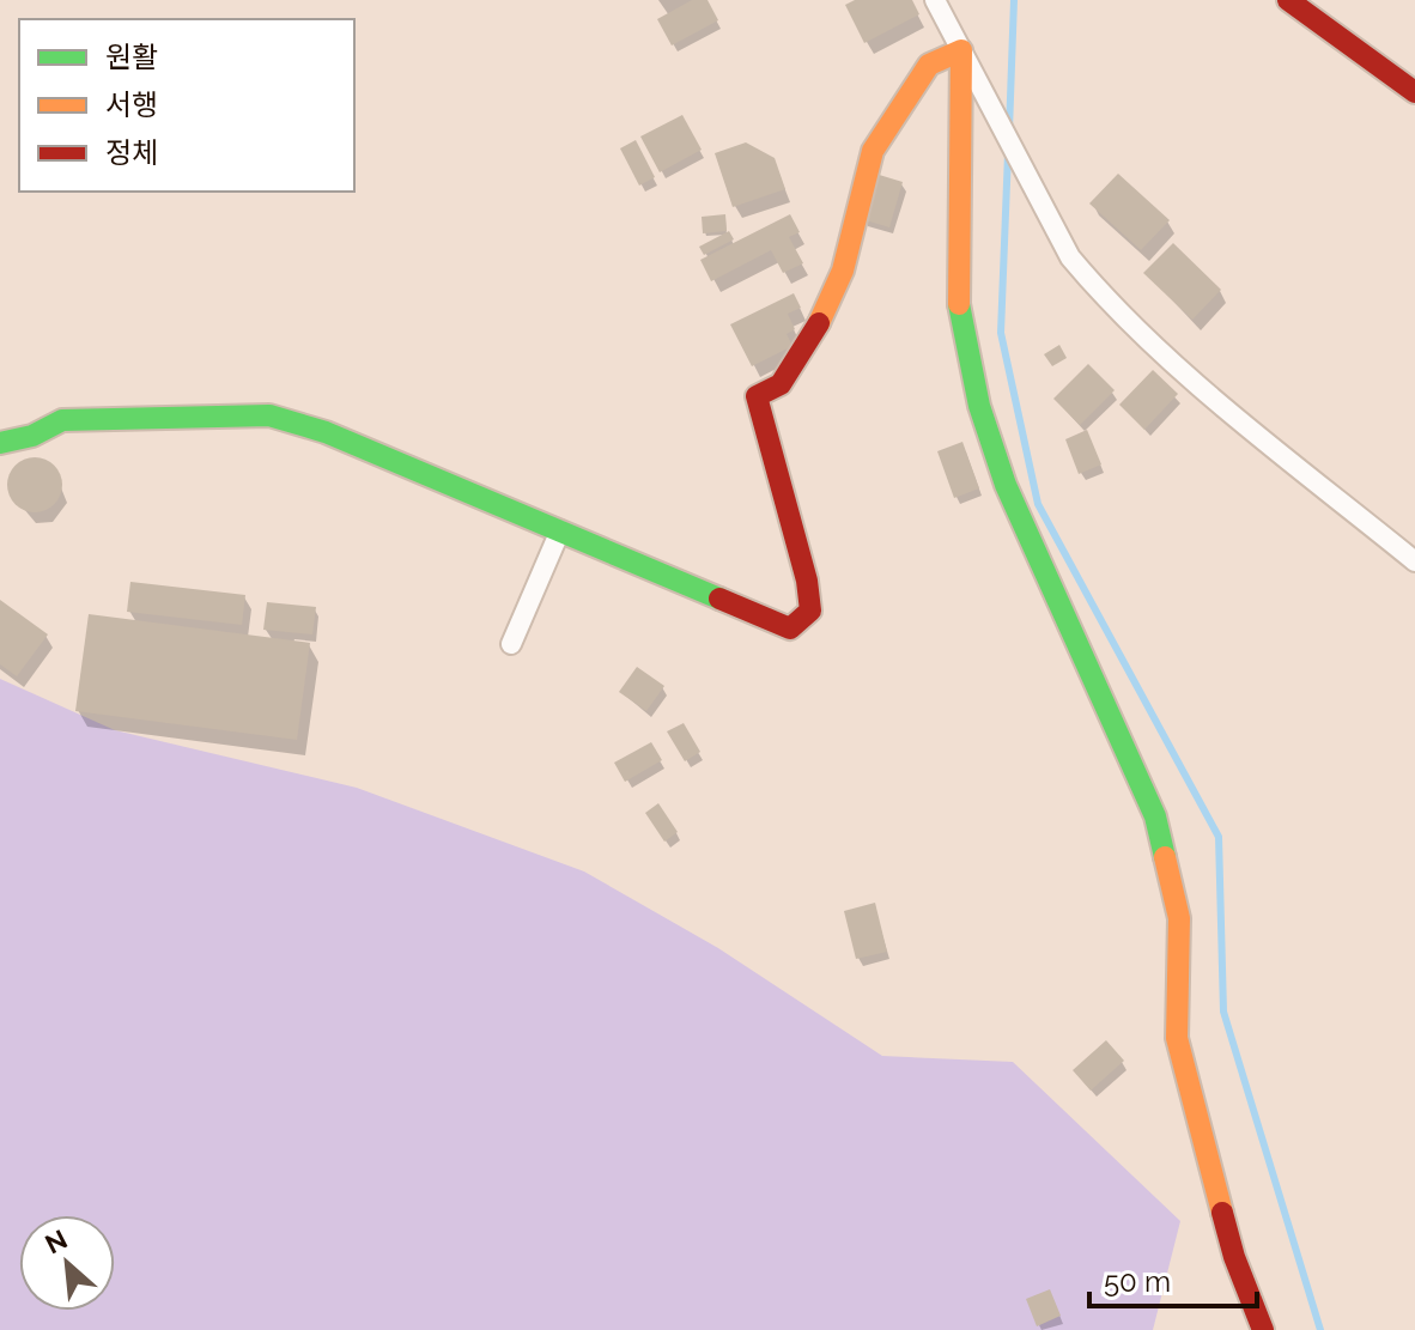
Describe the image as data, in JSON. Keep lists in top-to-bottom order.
{
  "legend": ["원활", "서행", "정체"],
  "scale_bar": "50 m",
  "north": "top left"
}
